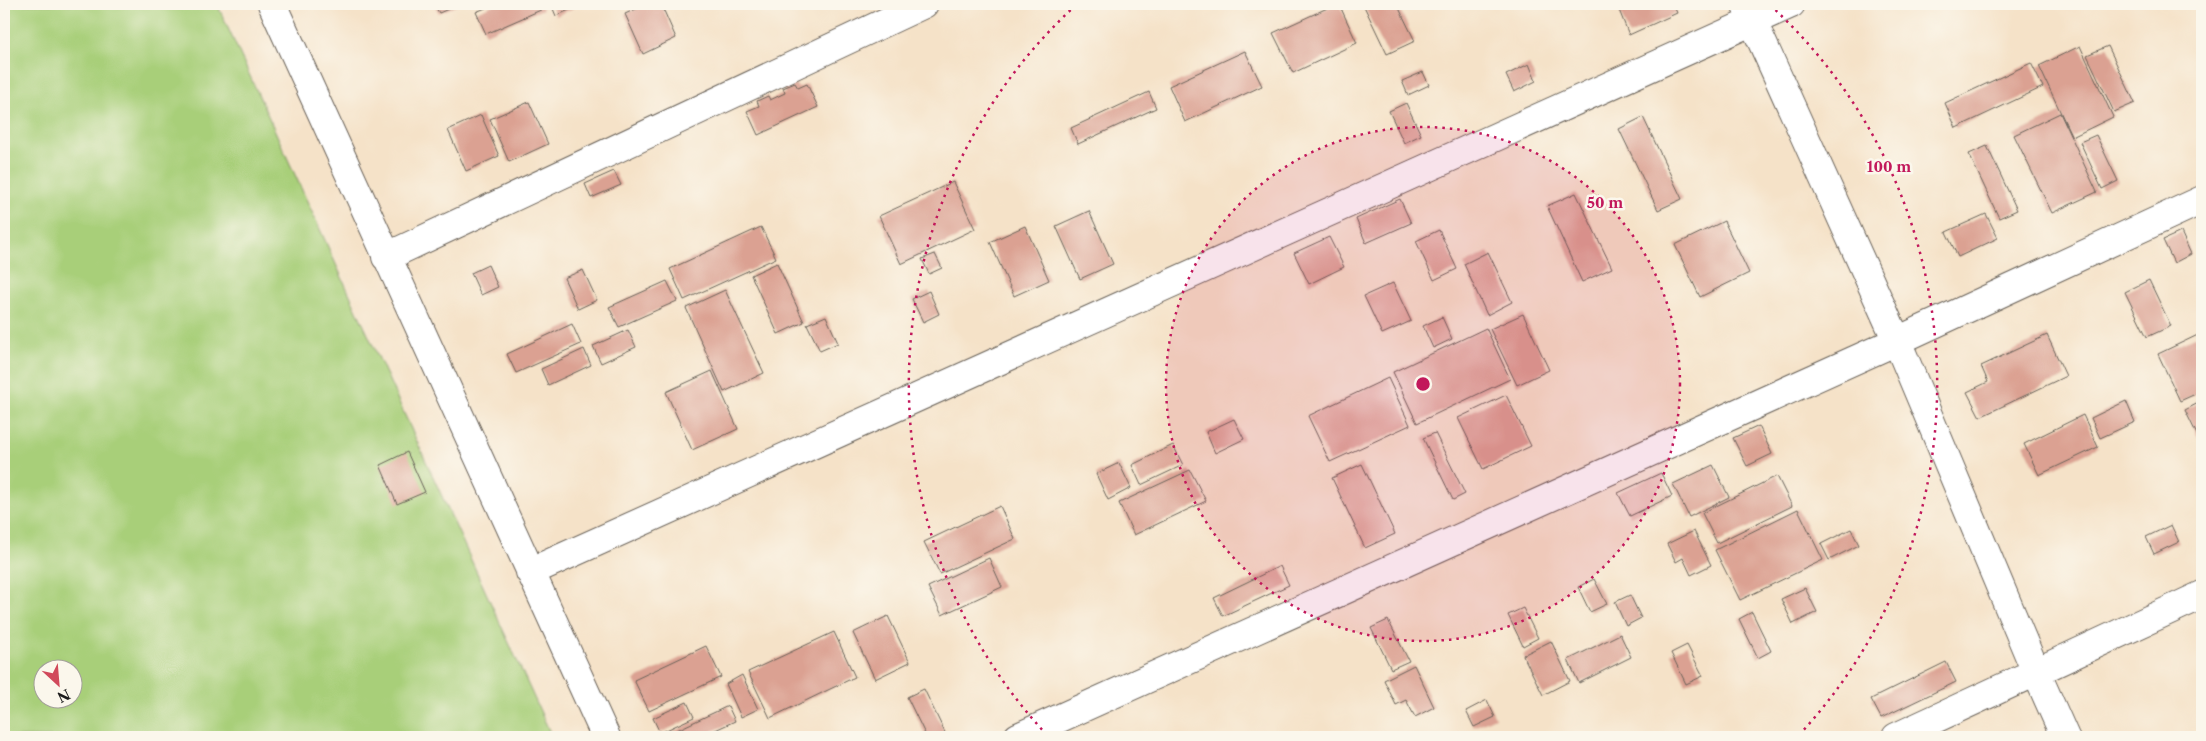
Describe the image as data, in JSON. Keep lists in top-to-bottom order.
{
  "north": "bottom right",
  "rings": ["100 m", "50 m"]
}
